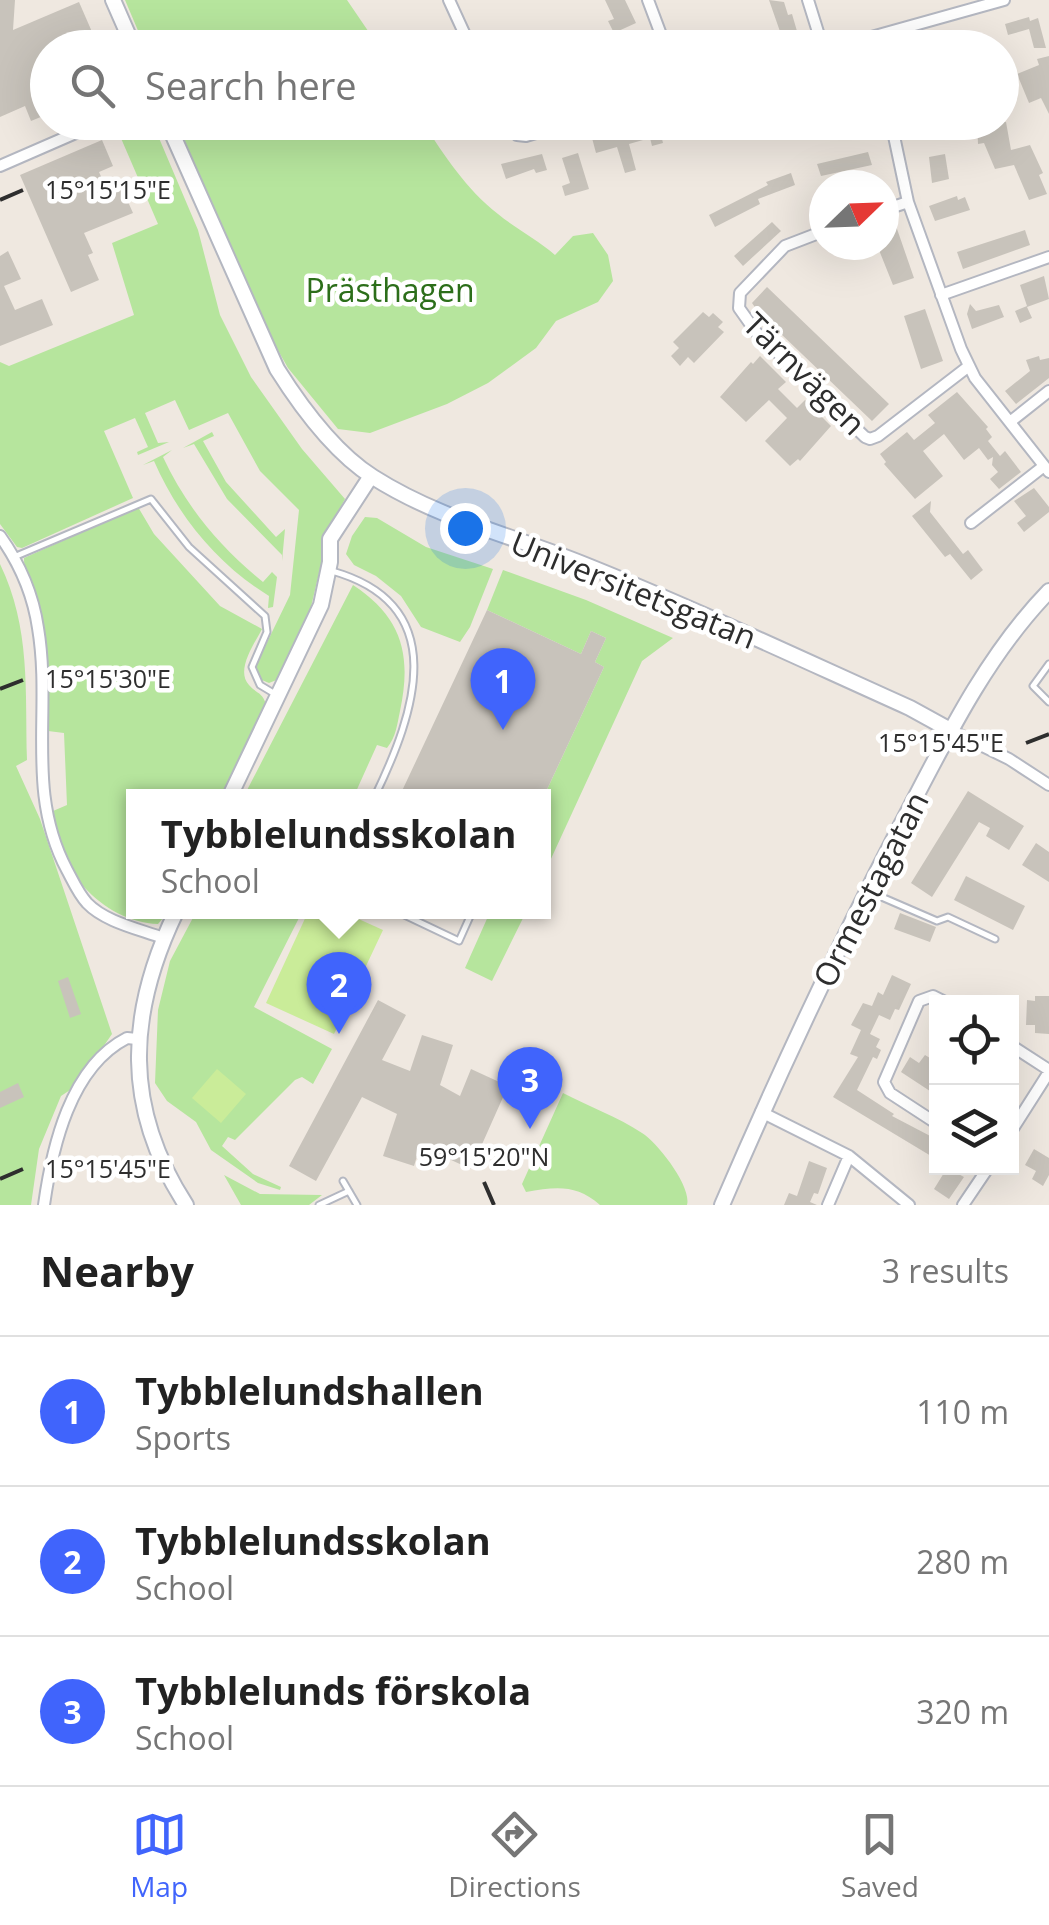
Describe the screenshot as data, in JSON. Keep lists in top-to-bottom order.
{
  "streets": {
    "street": ["Tärnvägen", "Universitetsgatan", "Ormestagatan"]
  },
  "crossings": [
    ["Universitetsgatan", "Ormestagatan"]
  ],
  "parks": ["Prästhagen"],
  "north": "top right",
  "page": {
    "search": "Search here",
    "pins": ["1", "2", "3"],
    "popup": ["Tybblelundsskolan", "School"],
    "heading": ["Nearby", "3 results"],
    "list": [
      {
        "mark": "1",
        "name": "Tybblelundshallen",
        "note": "Sports",
        "value": "110 m"
      },
      {
        "mark": "2",
        "name": "Tybblelundsskolan",
        "note": "School",
        "value": "280 m"
      },
      {
        "mark": "3",
        "name": "Tybblelunds förskola",
        "note": "School",
        "value": "320 m"
      }
    ],
    "nav": ["Map", "Directions", "Saved"]
  },
  "coordinates": [
    "15°15'15\"E",
    "15°15'30\"E",
    "15°15'45\"E",
    "59°15'20\"N"
  ]
}
